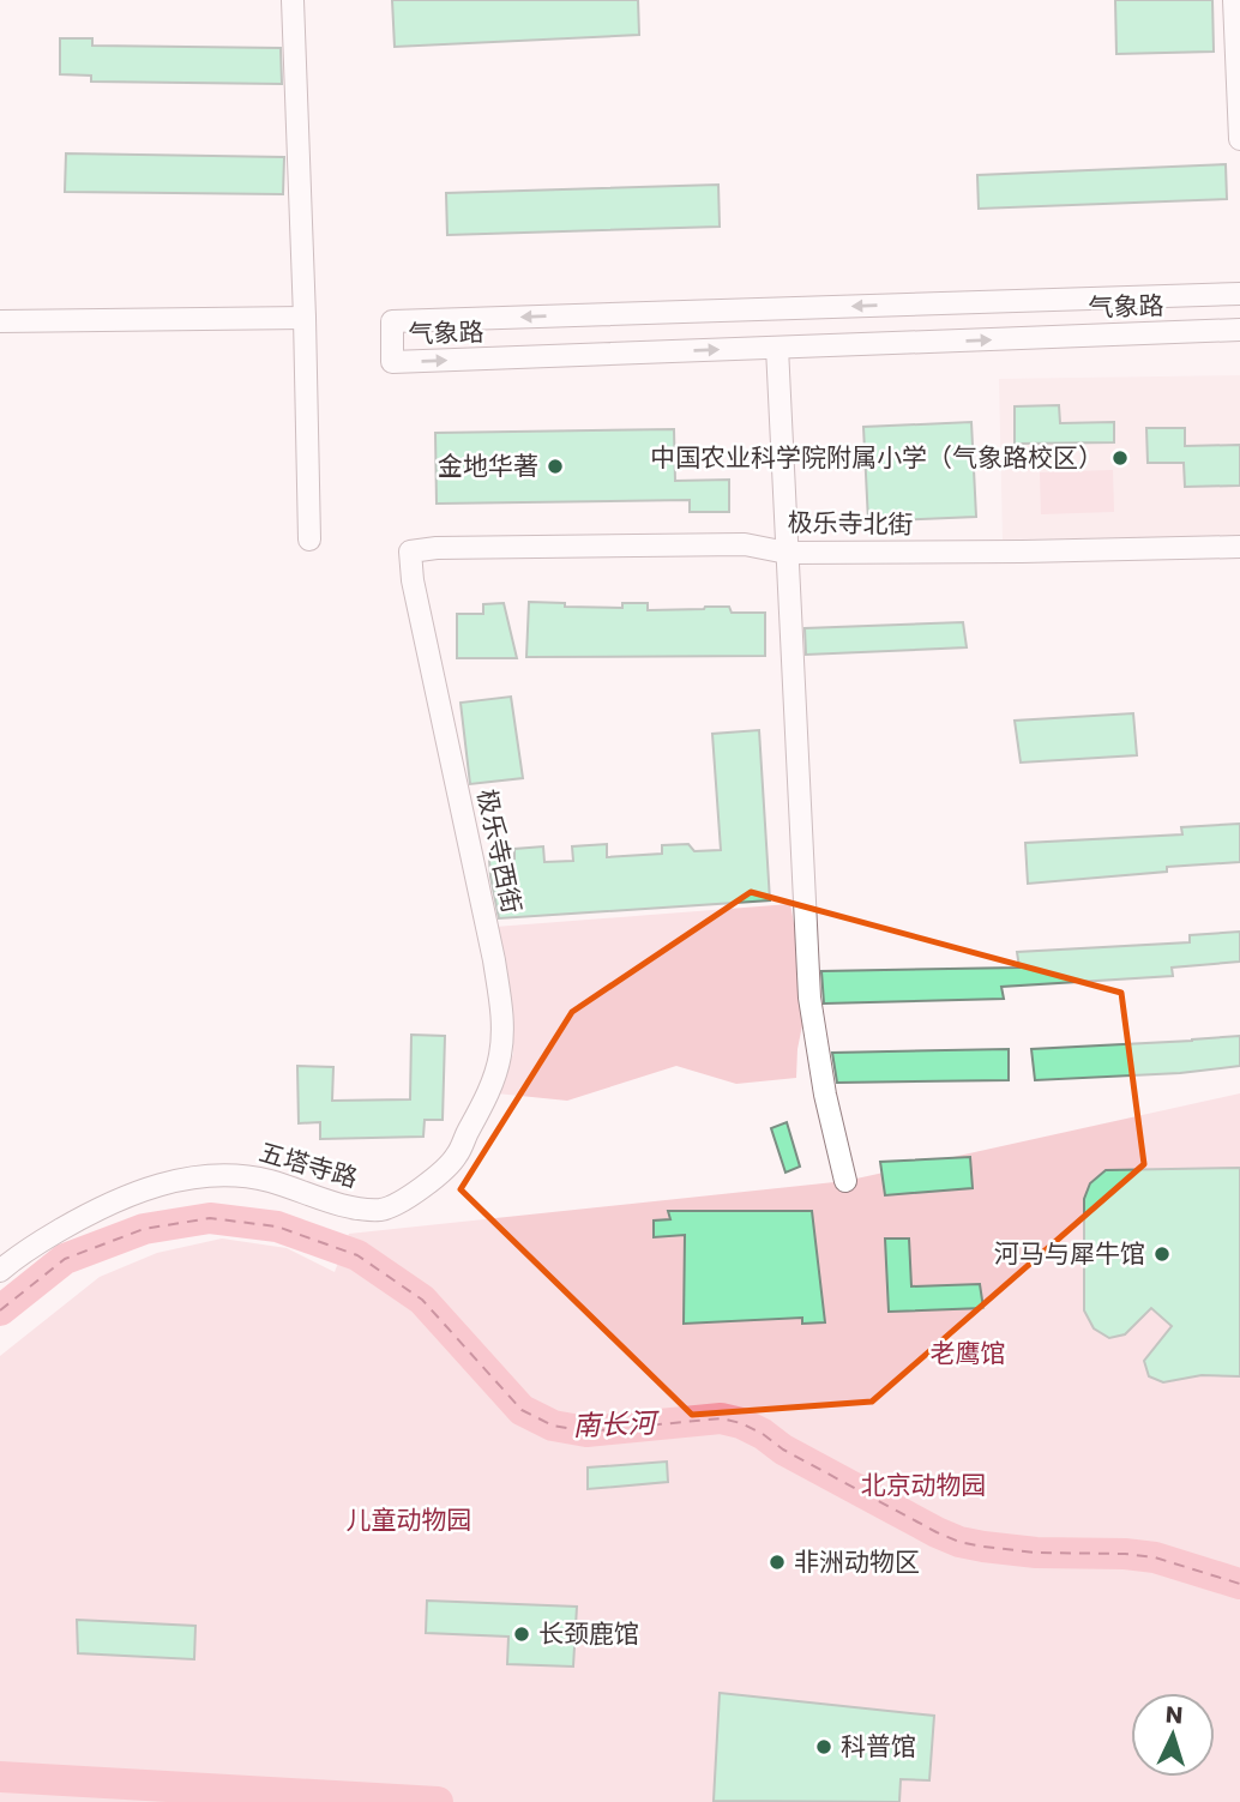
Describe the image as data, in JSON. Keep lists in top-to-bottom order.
{
  "streets": {
    "street": [
      "气象路",
      "极乐寺北街",
      "极乐寺西街",
      "五塔寺路"
    ]
  },
  "crossings": [
    ["极乐寺北街", "极乐寺西街"],
    ["极乐寺西街", "五塔寺路"]
  ],
  "water": ["南长河"],
  "parks": ["老鹰馆", "北京动物园", "儿童动物园"],
  "places": [
    "中国农业科学院附属小学（气象路校区）",
    "金地华著",
    "河马与犀牛馆",
    "非洲动物区",
    "长颈鹿馆",
    "科普馆"
  ],
  "north": "top"
}
